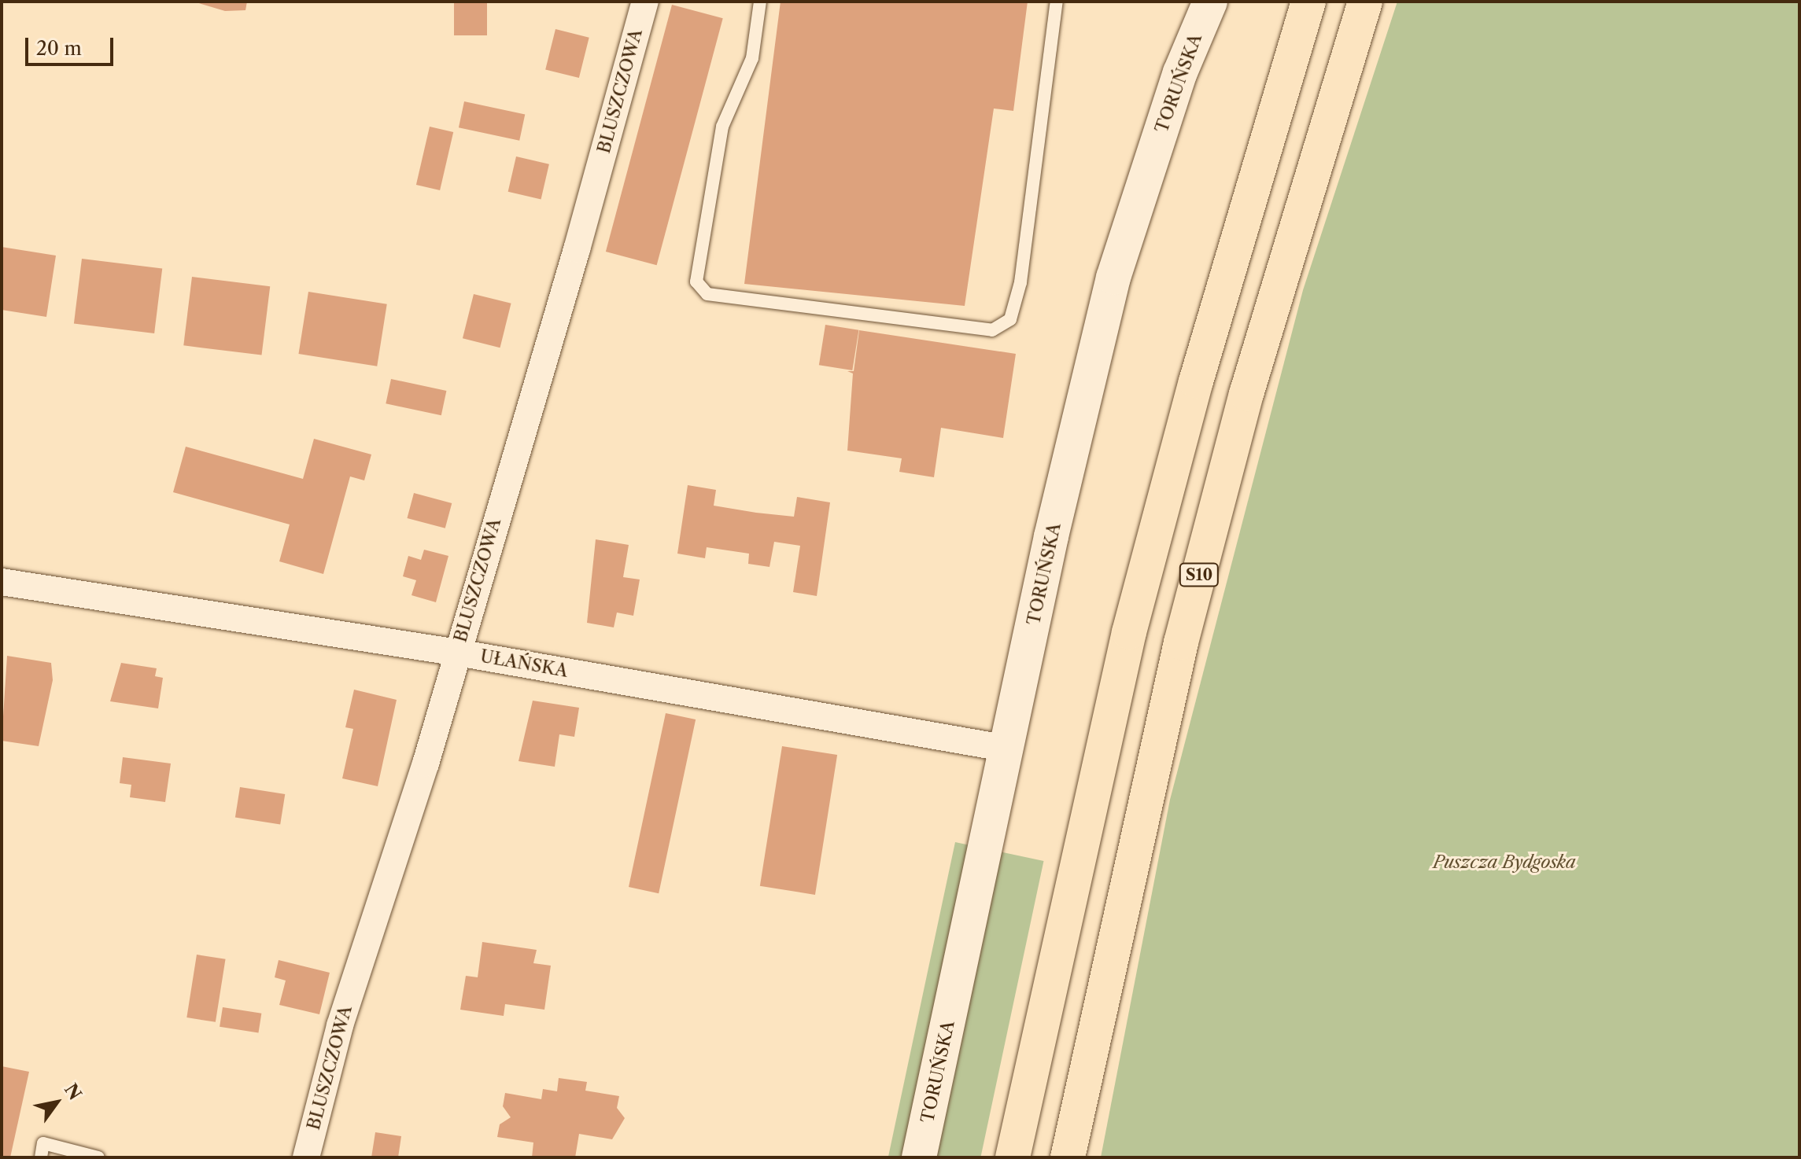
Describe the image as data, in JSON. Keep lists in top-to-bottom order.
{
  "streets": {
    "highway": ["S10"],
    "street": ["TORUŃSKA", "BLUSZCZOWA", "UŁAŃSKA"]
  },
  "crossings": [
    ["TORUŃSKA", "UŁAŃSKA"],
    ["BLUSZCZOWA", "UŁAŃSKA"]
  ],
  "parks": ["Puszcza Bydgoska"],
  "scale_bar": "20 m",
  "north": "top right"
}
